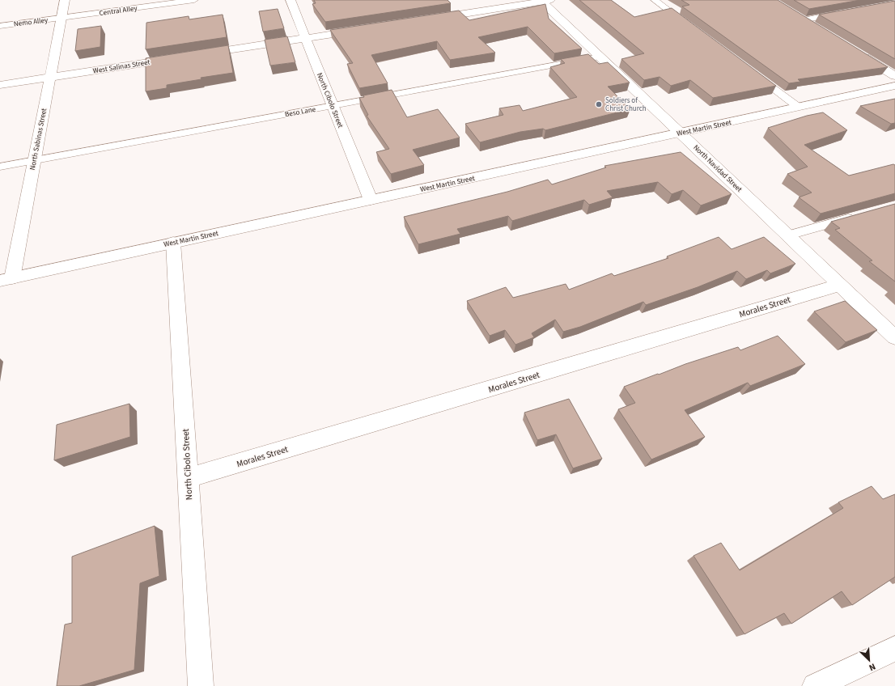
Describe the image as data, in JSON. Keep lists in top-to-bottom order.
{
  "streets": {
    "street": [
      "West Salinas Street",
      "North Cibolo Street",
      "West Martin Street",
      "North Sabinas Street",
      "North Navidad Street",
      "Morales Street"
    ],
    "lane": ["Central Alley", "Nemo Alley", "Beso Lane"]
  },
  "crossings": [
    ["Central Alley", "Nemo Alley"],
    ["Central Alley", "North Sabinas Street"],
    ["Nemo Alley", "North Sabinas Street"],
    ["West Salinas Street", "North Sabinas Street"],
    ["North Cibolo Street", "Beso Lane"],
    ["North Cibolo Street", "West Martin Street"],
    ["North Cibolo Street", "Morales Street"],
    ["Beso Lane", "North Sabinas Street"],
    ["Beso Lane", "North Navidad Street"],
    ["West Martin Street", "North Sabinas Street"],
    ["West Martin Street", "North Navidad Street"],
    ["North Navidad Street", "Morales Street"]
  ],
  "places": ["Soldiers of Christ Church"],
  "north": "bottom right"
}
